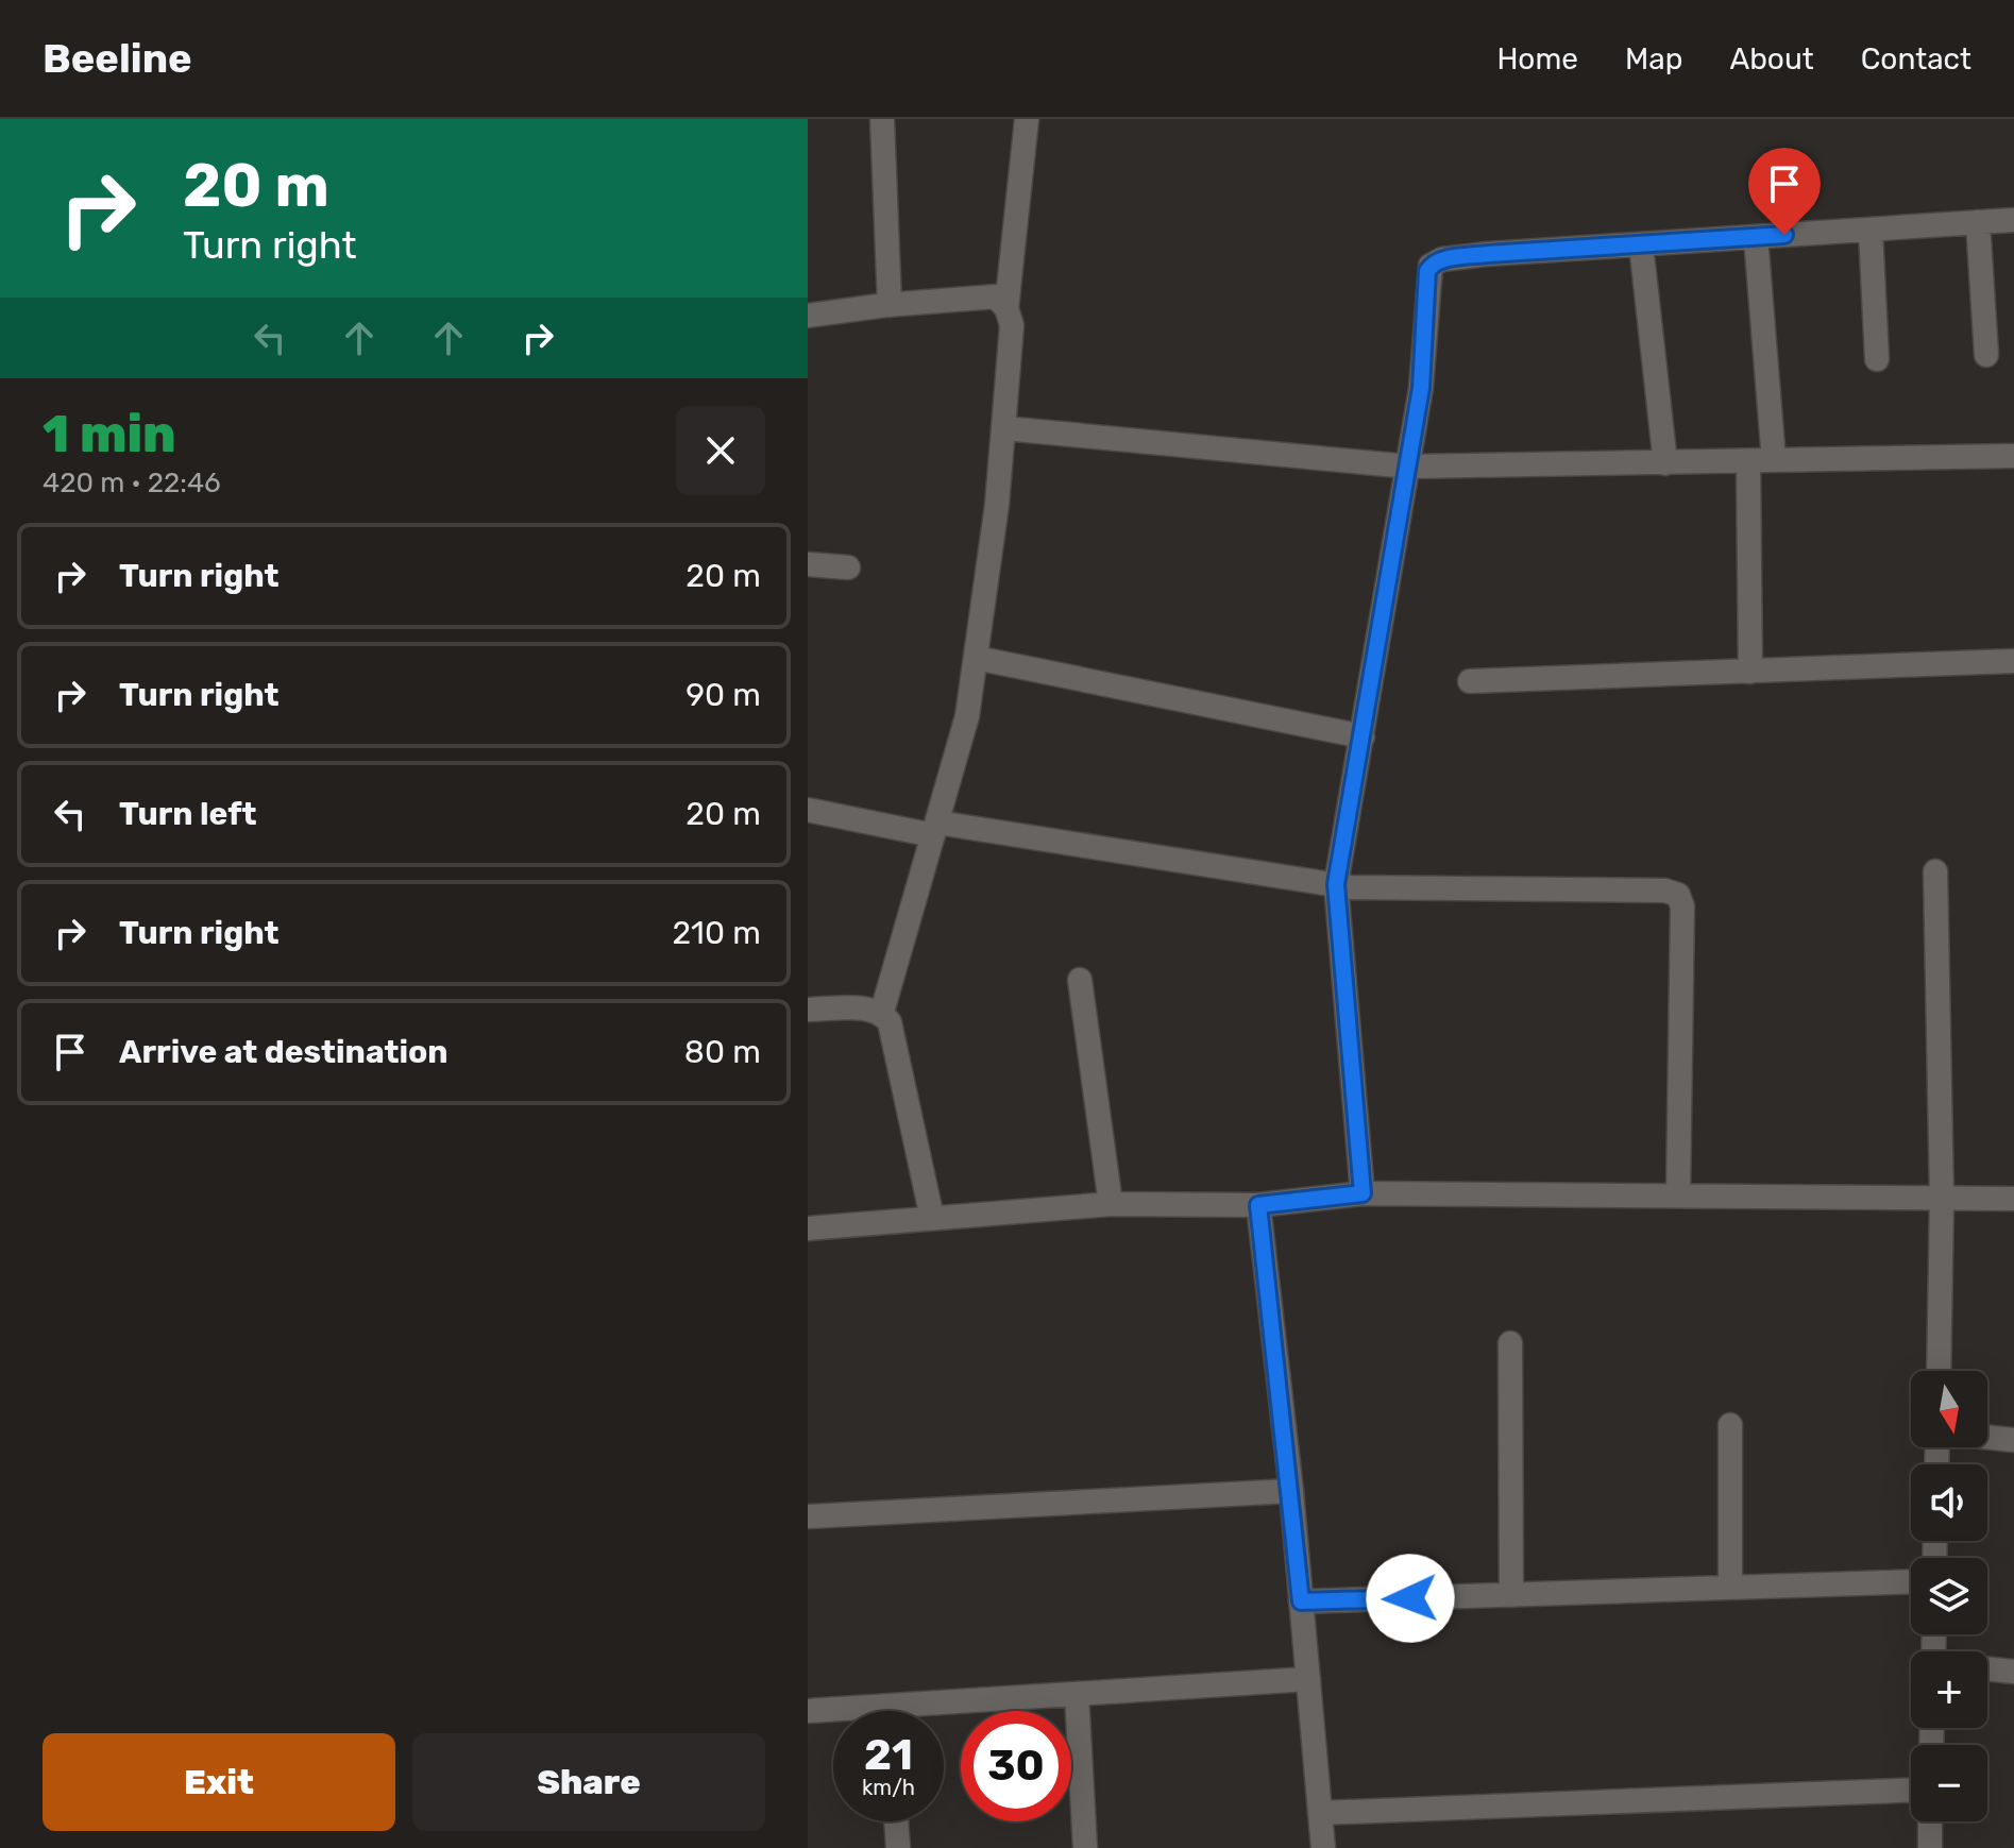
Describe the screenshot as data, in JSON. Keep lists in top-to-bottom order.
{
  "north": "bottom",
  "page": {
    "header": "Beeline",
    "nav": [
      "Home",
      "Map",
      "About",
      "Contact"
    ],
    "turn": ["20 m", "Turn right"],
    "heading": ["1 min", "420 m · 22:46"],
    "list": [
      {
        "name": "Turn right",
        "value": "20 m"
      },
      {
        "name": "Turn right",
        "value": "90 m"
      },
      {
        "name": "Turn left",
        "value": "20 m"
      },
      {
        "name": "Turn right",
        "value": "210 m"
      },
      {
        "name": "Arrive at destination",
        "value": "80 m"
      }
    ],
    "map_buttons": ["+", "−"],
    "speed": "21 km/h",
    "limit": "30",
    "buttons": ["Exit", "Share"]
  }
}
